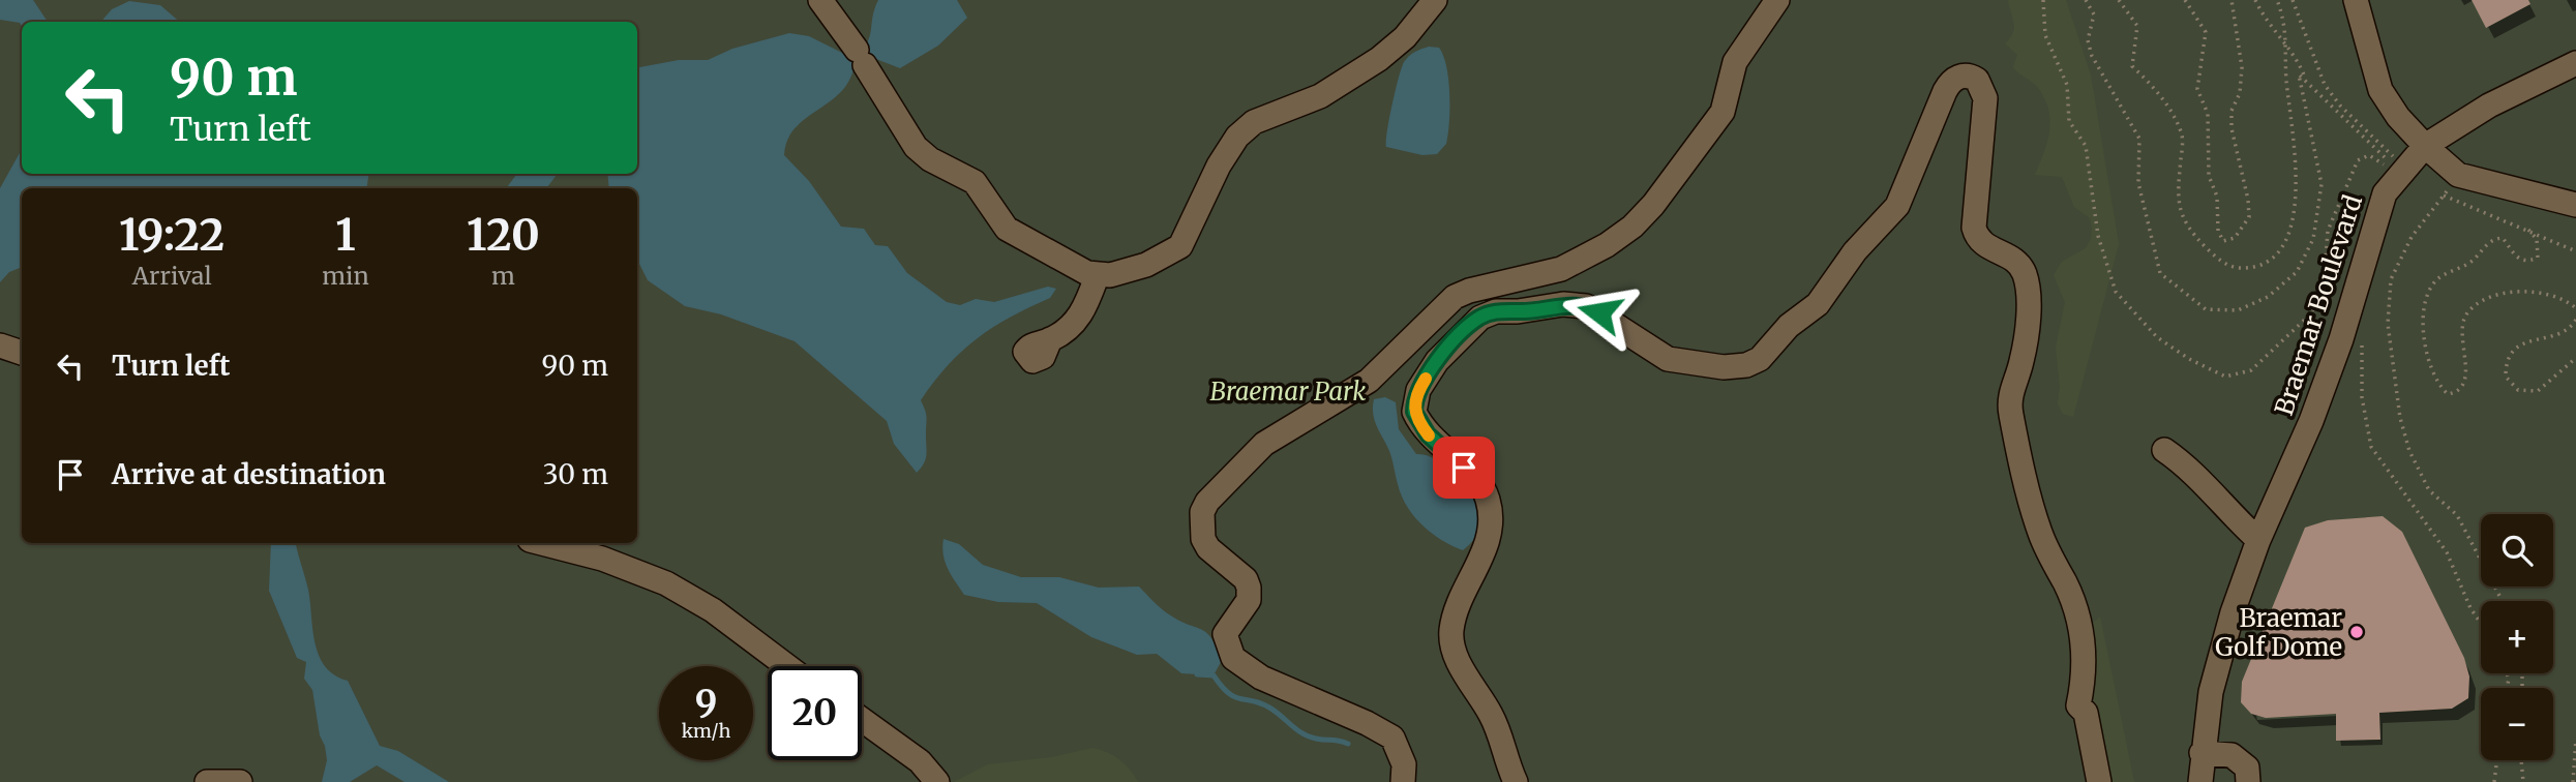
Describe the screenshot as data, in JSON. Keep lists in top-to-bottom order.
{
  "streets": {
    "street": ["Braemar Boulevard"]
  },
  "parks": ["Braemar Park"],
  "places": ["Braemar Golf Dome"],
  "page": {
    "turn": ["90 m", "Turn left"],
    "eta": [
      "19:22",
      "Arrival",
      "1",
      "min",
      "120",
      "m"
    ],
    "list": [
      {
        "name": "Turn left",
        "value": "90 m"
      },
      {
        "name": "Arrive at destination",
        "value": "30 m"
      }
    ],
    "map_buttons": ["+", "−"],
    "speed": "9 km/h",
    "limit": "20"
  }
}
